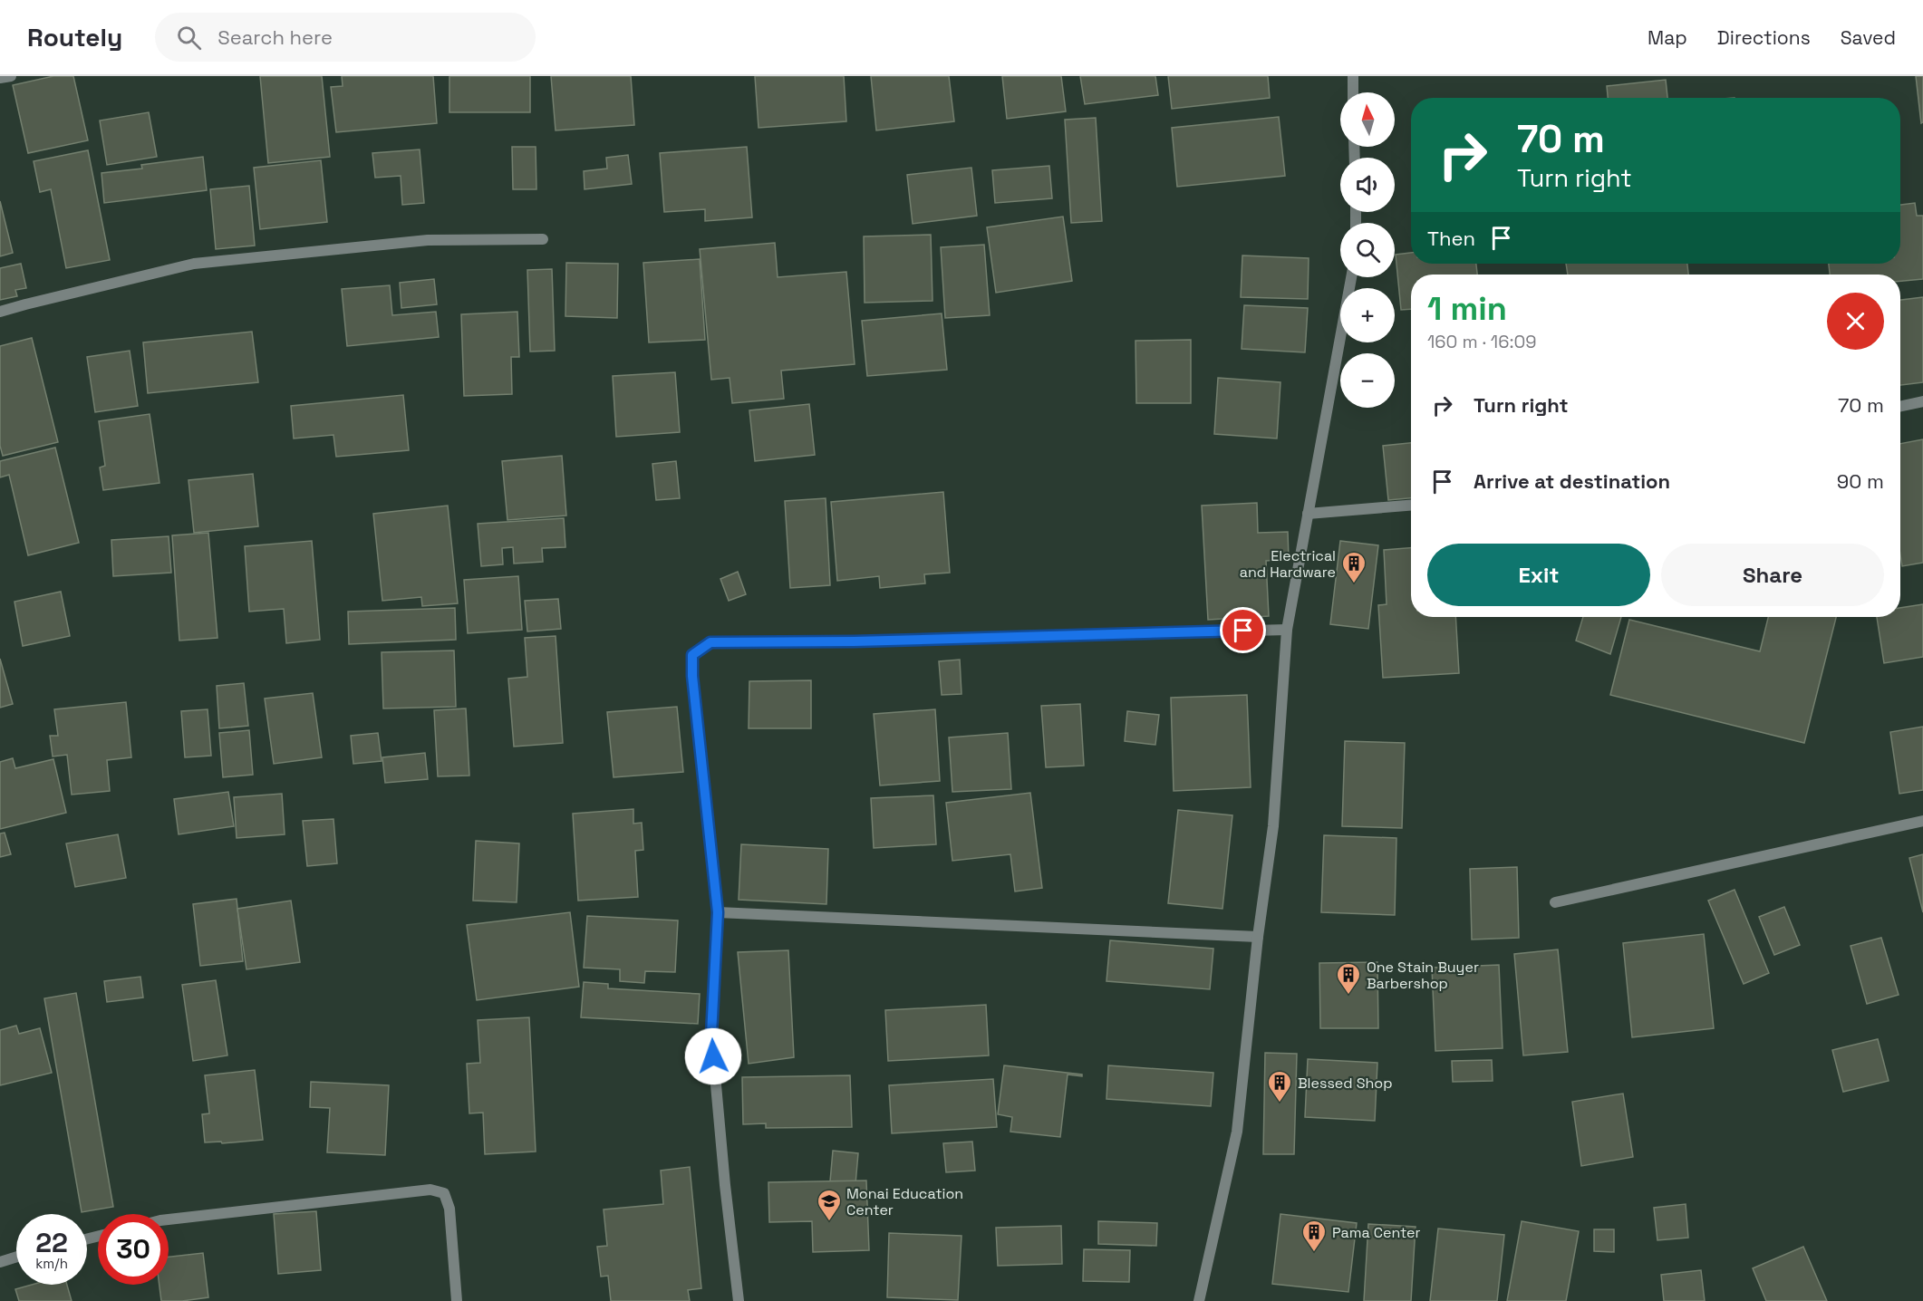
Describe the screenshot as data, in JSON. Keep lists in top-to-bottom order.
{
  "places": {
    "building": [
      "Electrical and Hardware",
      "One Stain Buyer Barbershop",
      "Blessed Shop",
      "Pama Center"
    ],
    "school or university": ["Monai Education Center"]
  },
  "north": "top",
  "page": {
    "header": "Routely",
    "search": "Search here",
    "nav": ["Map", "Directions", "Saved"],
    "map_buttons": ["+", "−"],
    "turn": ["70 m", "Turn right"],
    "then": "Then",
    "heading": ["1 min", "160 m · 16:09"],
    "list": [
      {
        "name": "Turn right",
        "value": "70 m"
      },
      {
        "name": "Arrive at destination",
        "value": "90 m"
      }
    ],
    "buttons": ["Exit", "Share"],
    "speed": "22 km/h",
    "limit": "30"
  }
}
